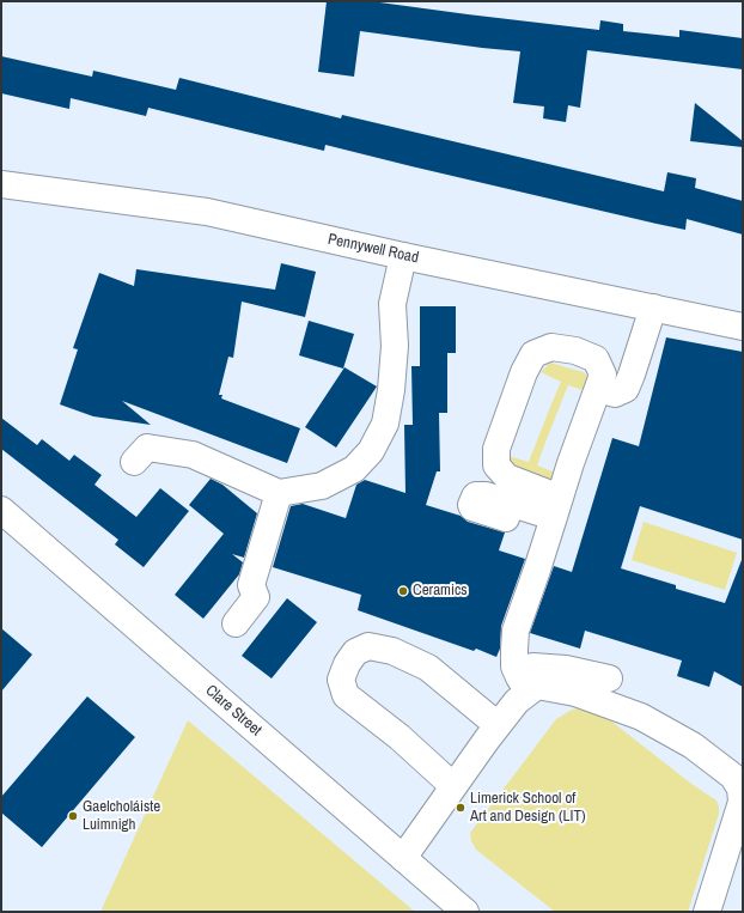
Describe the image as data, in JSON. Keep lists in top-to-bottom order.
{
  "streets": {
    "main road": ["Pennywell Road", "Clare Street"]
  },
  "places": ["Ceramics", "Limerick School of Art and Design (LIT)", "Gaelcholáiste Luimnigh"]
}
